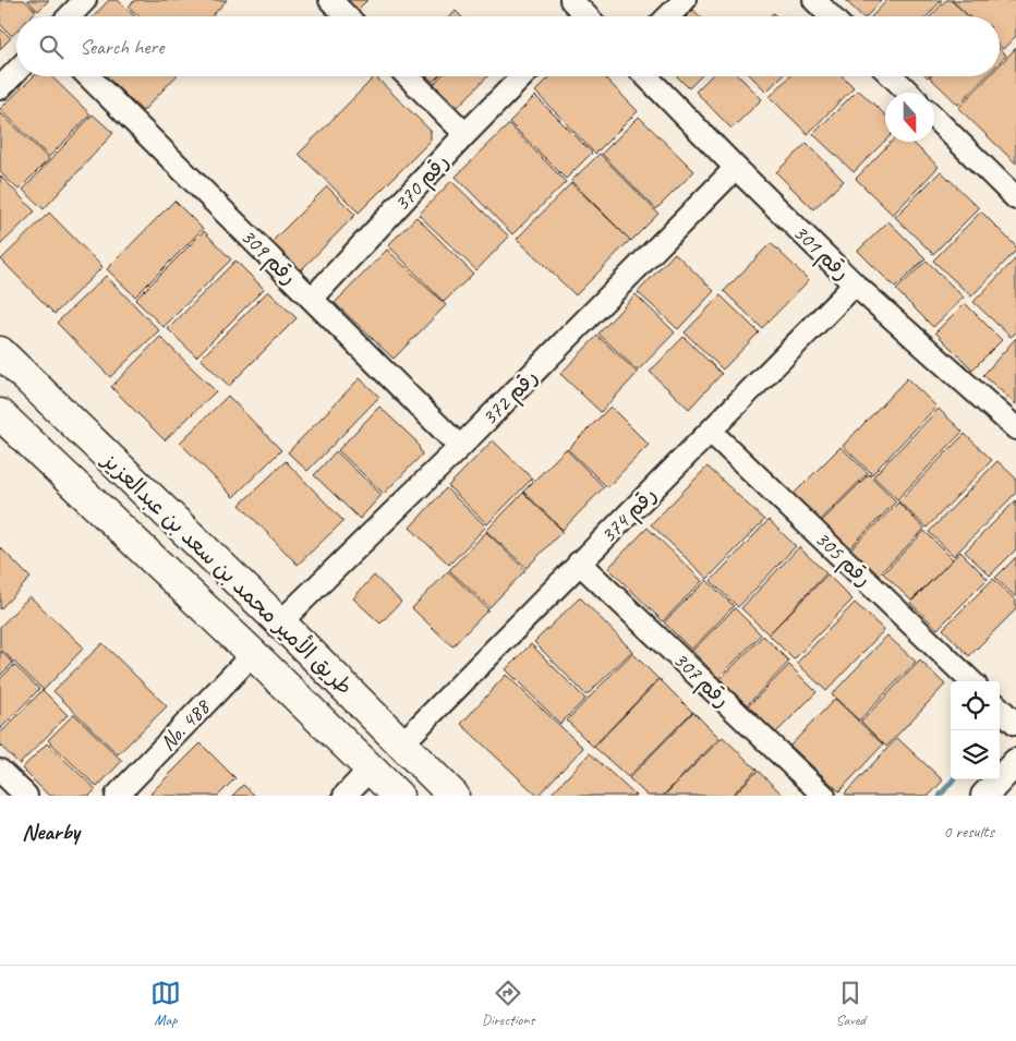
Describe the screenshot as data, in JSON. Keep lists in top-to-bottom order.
{
  "streets": {
    "main road": ["طريق الأمير محمد بن سعد بن عبدالعزيز"],
    "street": [
      "رقم 370",
      "رقم 301",
      "رقم 309",
      "رقم 372",
      "رقم 374",
      "رقم 305",
      "رقم 307",
      "No. 488"
    ]
  },
  "crossings": [
    ["رقم 370", "رقم 309"],
    ["رقم 301", "رقم 372"],
    ["رقم 301", "رقم 374"],
    ["رقم 309", "رقم 372"],
    ["رقم 372", "طريق الأمير محمد بن سعد بن عبدالعزيز"],
    ["رقم 374", "رقم 305"],
    ["رقم 374", "طريق الأمير محمد بن سعد بن عبدالعزيز"],
    ["رقم 374", "رقم 307"],
    ["طريق الأمير محمد بن سعد بن عبدالعزيز", "No. 488"]
  ],
  "north": "bottom",
  "page": {
    "search": "Search here",
    "heading": ["Nearby", "0 results"],
    "nav": ["Map", "Directions", "Saved"]
  }
}
